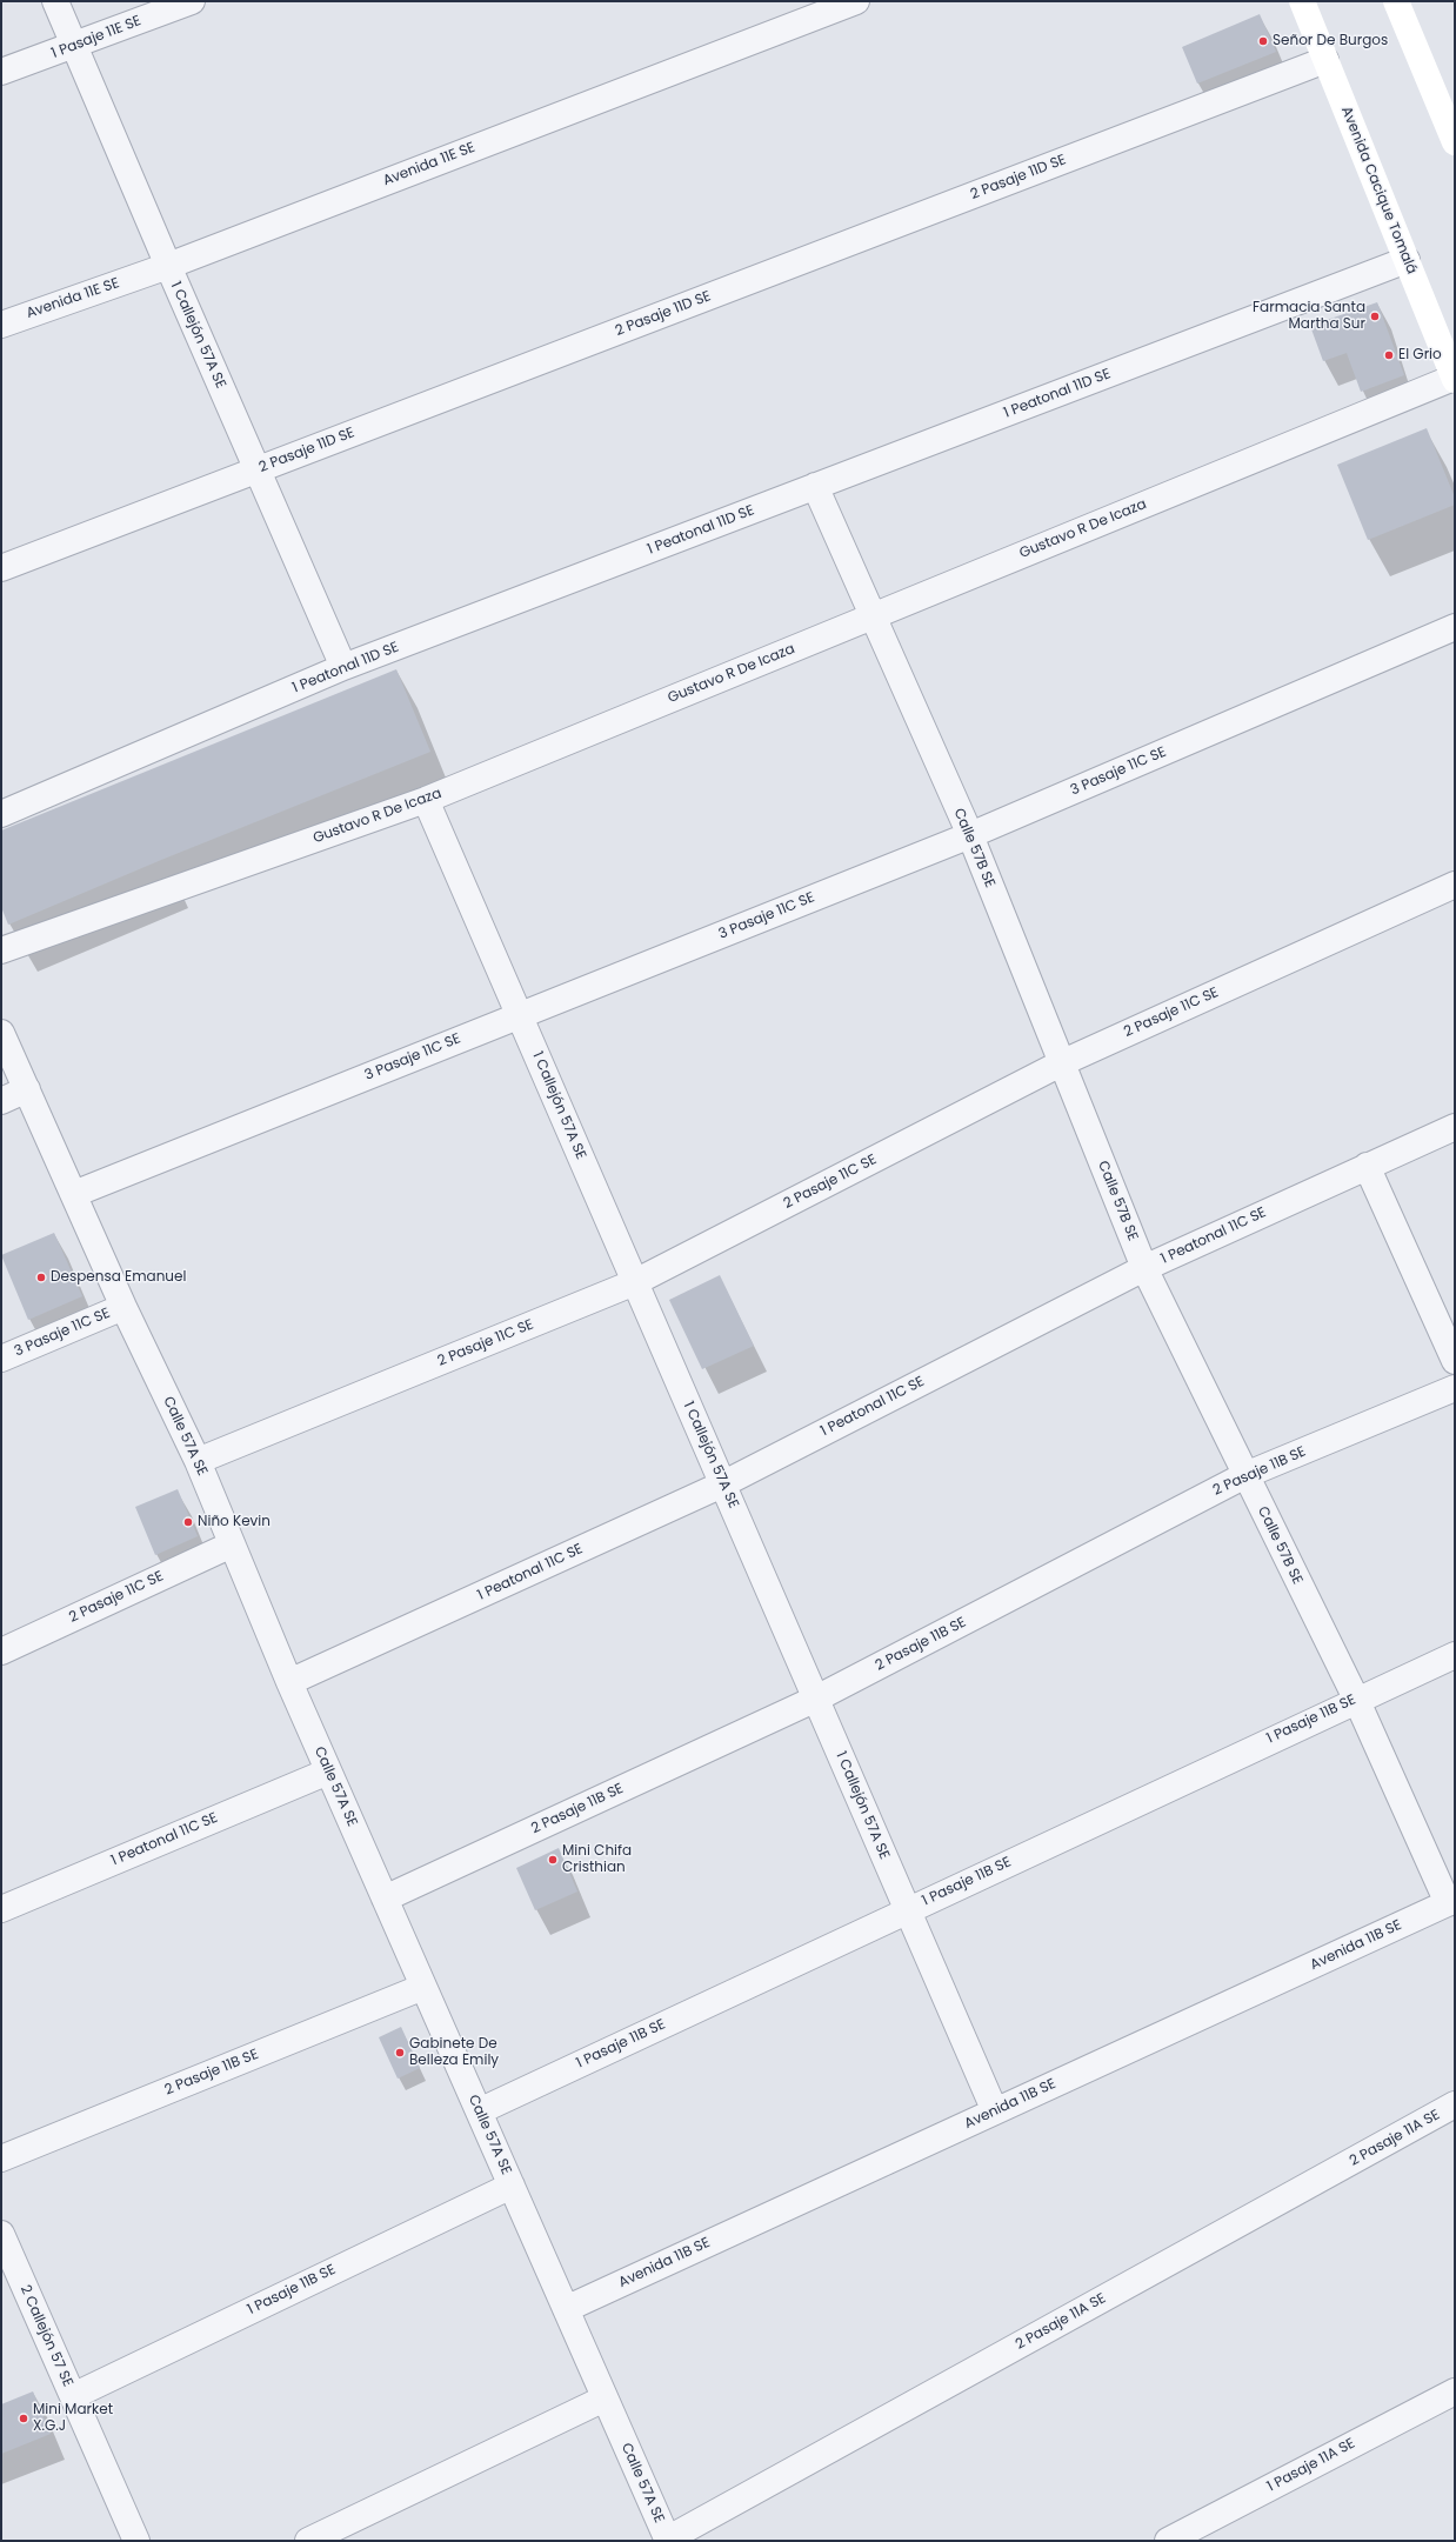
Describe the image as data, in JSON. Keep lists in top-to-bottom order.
{
  "streets": {
    "main road": ["Avenida Cacique Tomalá"],
    "street": [
      "1 Pasaje 11E SE",
      "Avenida 11E SE",
      "2 Pasaje 11D SE",
      "1 Callejón 57A SE",
      "1 Peatonal 11D SE",
      "Gustavo R De Icaza",
      "3 Pasaje 11C SE",
      "Calle 57B SE",
      "2 Pasaje 11C SE",
      "1 Peatonal 11C SE",
      "Calle 57A SE",
      "2 Pasaje 11B SE",
      "1 Pasaje 11B SE",
      "Avenida 11B SE",
      "2 Pasaje 11A SE",
      "2 Callejón 57 SE",
      "1 Pasaje 11A SE"
    ]
  },
  "crossings": [
    ["1 Pasaje 11E SE", "1 Callejón 57A SE"],
    ["Avenida 11E SE", "1 Callejón 57A SE"],
    ["2 Pasaje 11D SE", "Avenida Cacique Tomalá"],
    ["2 Pasaje 11D SE", "1 Callejón 57A SE"],
    ["Avenida Cacique Tomalá", "1 Peatonal 11D SE"],
    ["Avenida Cacique Tomalá", "Gustavo R De Icaza"],
    ["1 Callejón 57A SE", "1 Peatonal 11D SE"],
    ["1 Callejón 57A SE", "Gustavo R De Icaza"],
    ["1 Callejón 57A SE", "3 Pasaje 11C SE"],
    ["1 Callejón 57A SE", "2 Pasaje 11C SE"],
    ["1 Callejón 57A SE", "1 Peatonal 11C SE"],
    ["1 Callejón 57A SE", "2 Pasaje 11B SE"],
    ["1 Callejón 57A SE", "1 Pasaje 11B SE"],
    ["1 Callejón 57A SE", "Avenida 11B SE"],
    ["1 Peatonal 11D SE", "Calle 57B SE"],
    ["Gustavo R De Icaza", "Calle 57B SE"],
    ["3 Pasaje 11C SE", "Calle 57B SE"],
    ["3 Pasaje 11C SE", "Calle 57A SE"],
    ["Calle 57B SE", "2 Pasaje 11C SE"],
    ["Calle 57B SE", "1 Peatonal 11C SE"],
    ["Calle 57B SE", "2 Pasaje 11B SE"],
    ["Calle 57B SE", "1 Pasaje 11B SE"],
    ["Calle 57B SE", "Avenida 11B SE"],
    ["2 Pasaje 11C SE", "Calle 57A SE"],
    ["1 Peatonal 11C SE", "Calle 57A SE"],
    ["Calle 57A SE", "2 Pasaje 11B SE"],
    ["Calle 57A SE", "1 Pasaje 11B SE"],
    ["Calle 57A SE", "Avenida 11B SE"],
    ["Calle 57A SE", "2 Pasaje 11A SE"],
    ["1 Pasaje 11B SE", "2 Callejón 57 SE"]
  ],
  "places": [
    "Señor De Burgos",
    "Farmacia Santa Martha Sur",
    "El Grio",
    "Despensa Emanuel",
    "Niño Kevin",
    "Mini Chifa Cristhian",
    "Gabinete De Belleza Emily",
    "Mini Market X.G.J"
  ]
}
